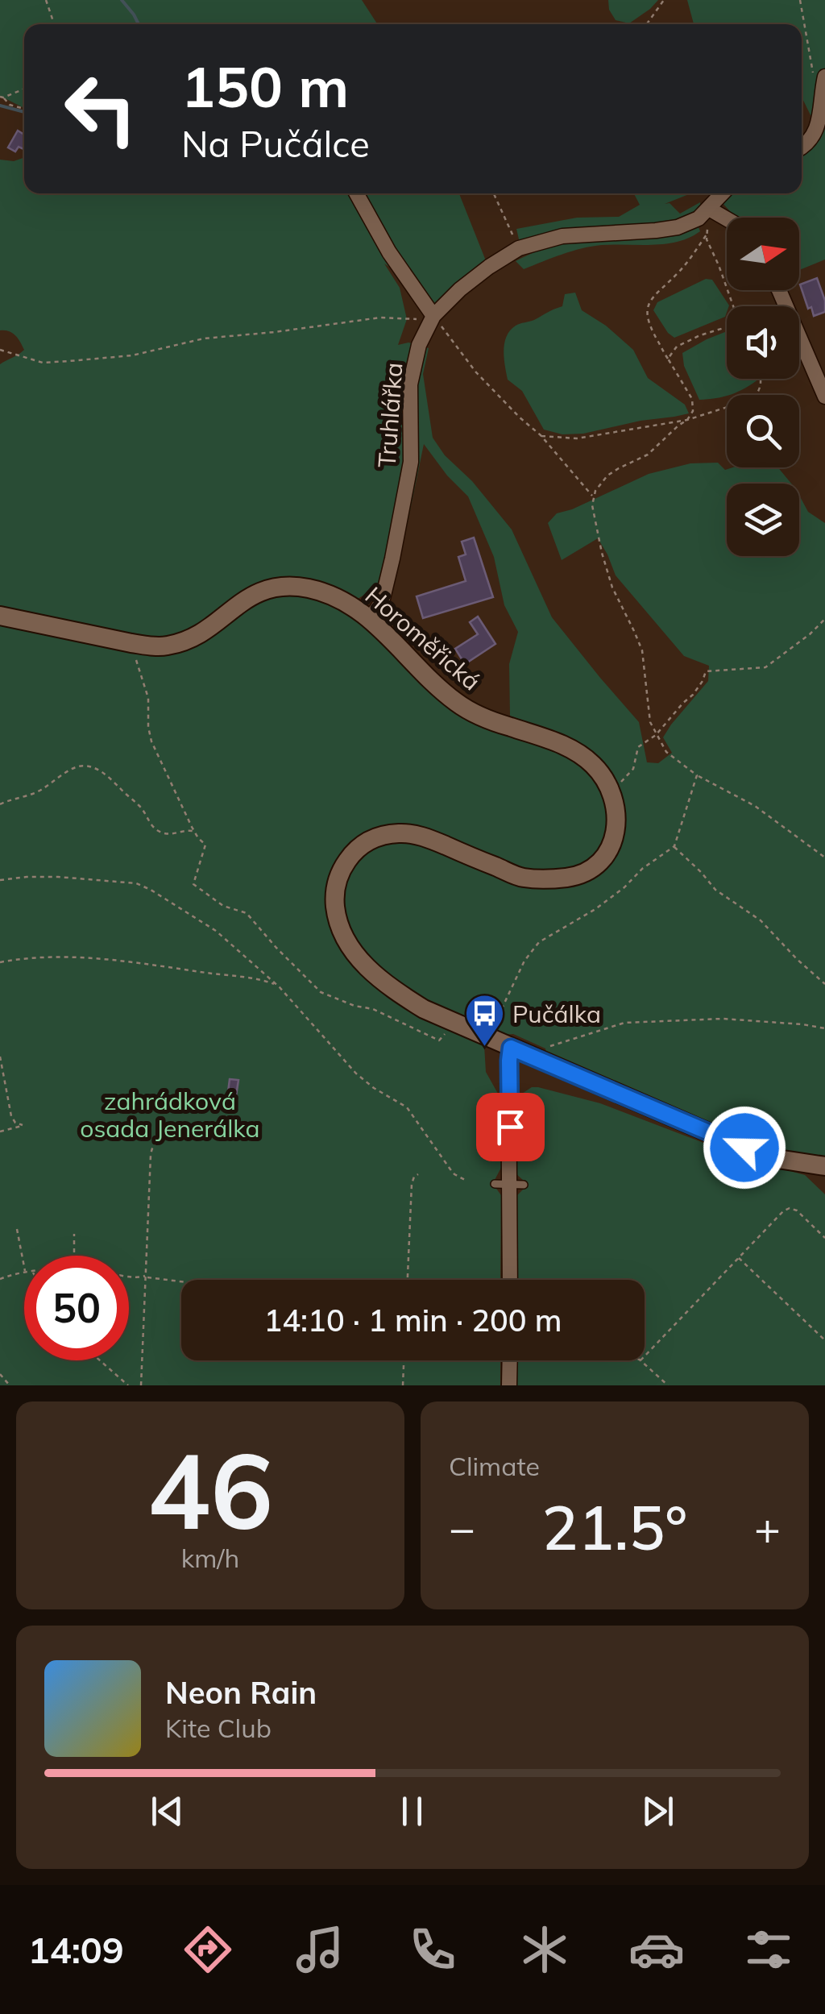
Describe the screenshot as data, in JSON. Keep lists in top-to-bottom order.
{
  "streets": {
    "main road": ["Horoměřická"],
    "street": ["Truhlářka"]
  },
  "crossings": [
    ["Truhlářka", "Horoměřická"]
  ],
  "parks": ["zahrádková osada Jenerálka"],
  "places": {
    "bus stop": ["Pučálka"]
  },
  "north": "right",
  "page": {
    "turn": ["150 m", "Na Pučálce"],
    "limit": "50",
    "trip": "14:10 · 1 min · 200 m",
    "tile": [
      ["46", "km/h"],
      "Climate"
    ],
    "heat": ["−", "21.5°", "+"],
    "song": ["Neon Rain", "Kite Club"],
    "tabs": "14:09"
  }
}
